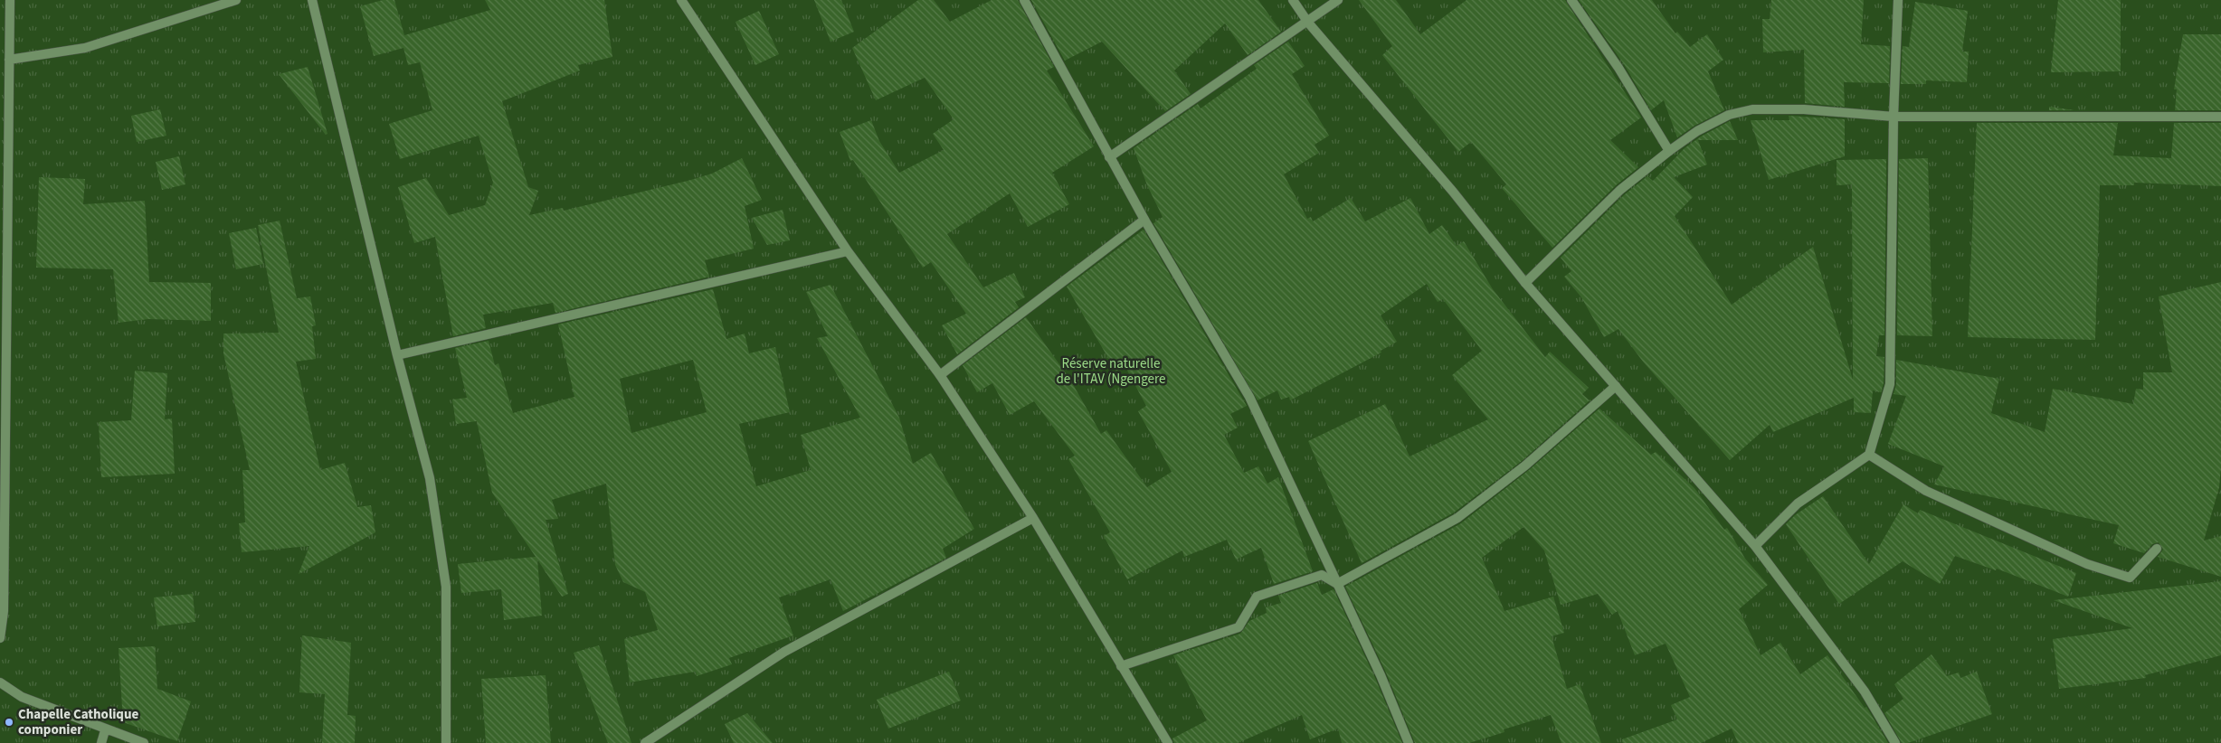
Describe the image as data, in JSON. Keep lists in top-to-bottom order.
{
  "parks": ["Réserve naturelle de l'ITAV (Ngengere"],
  "places": ["Chapelle Catholique componier"]
}
